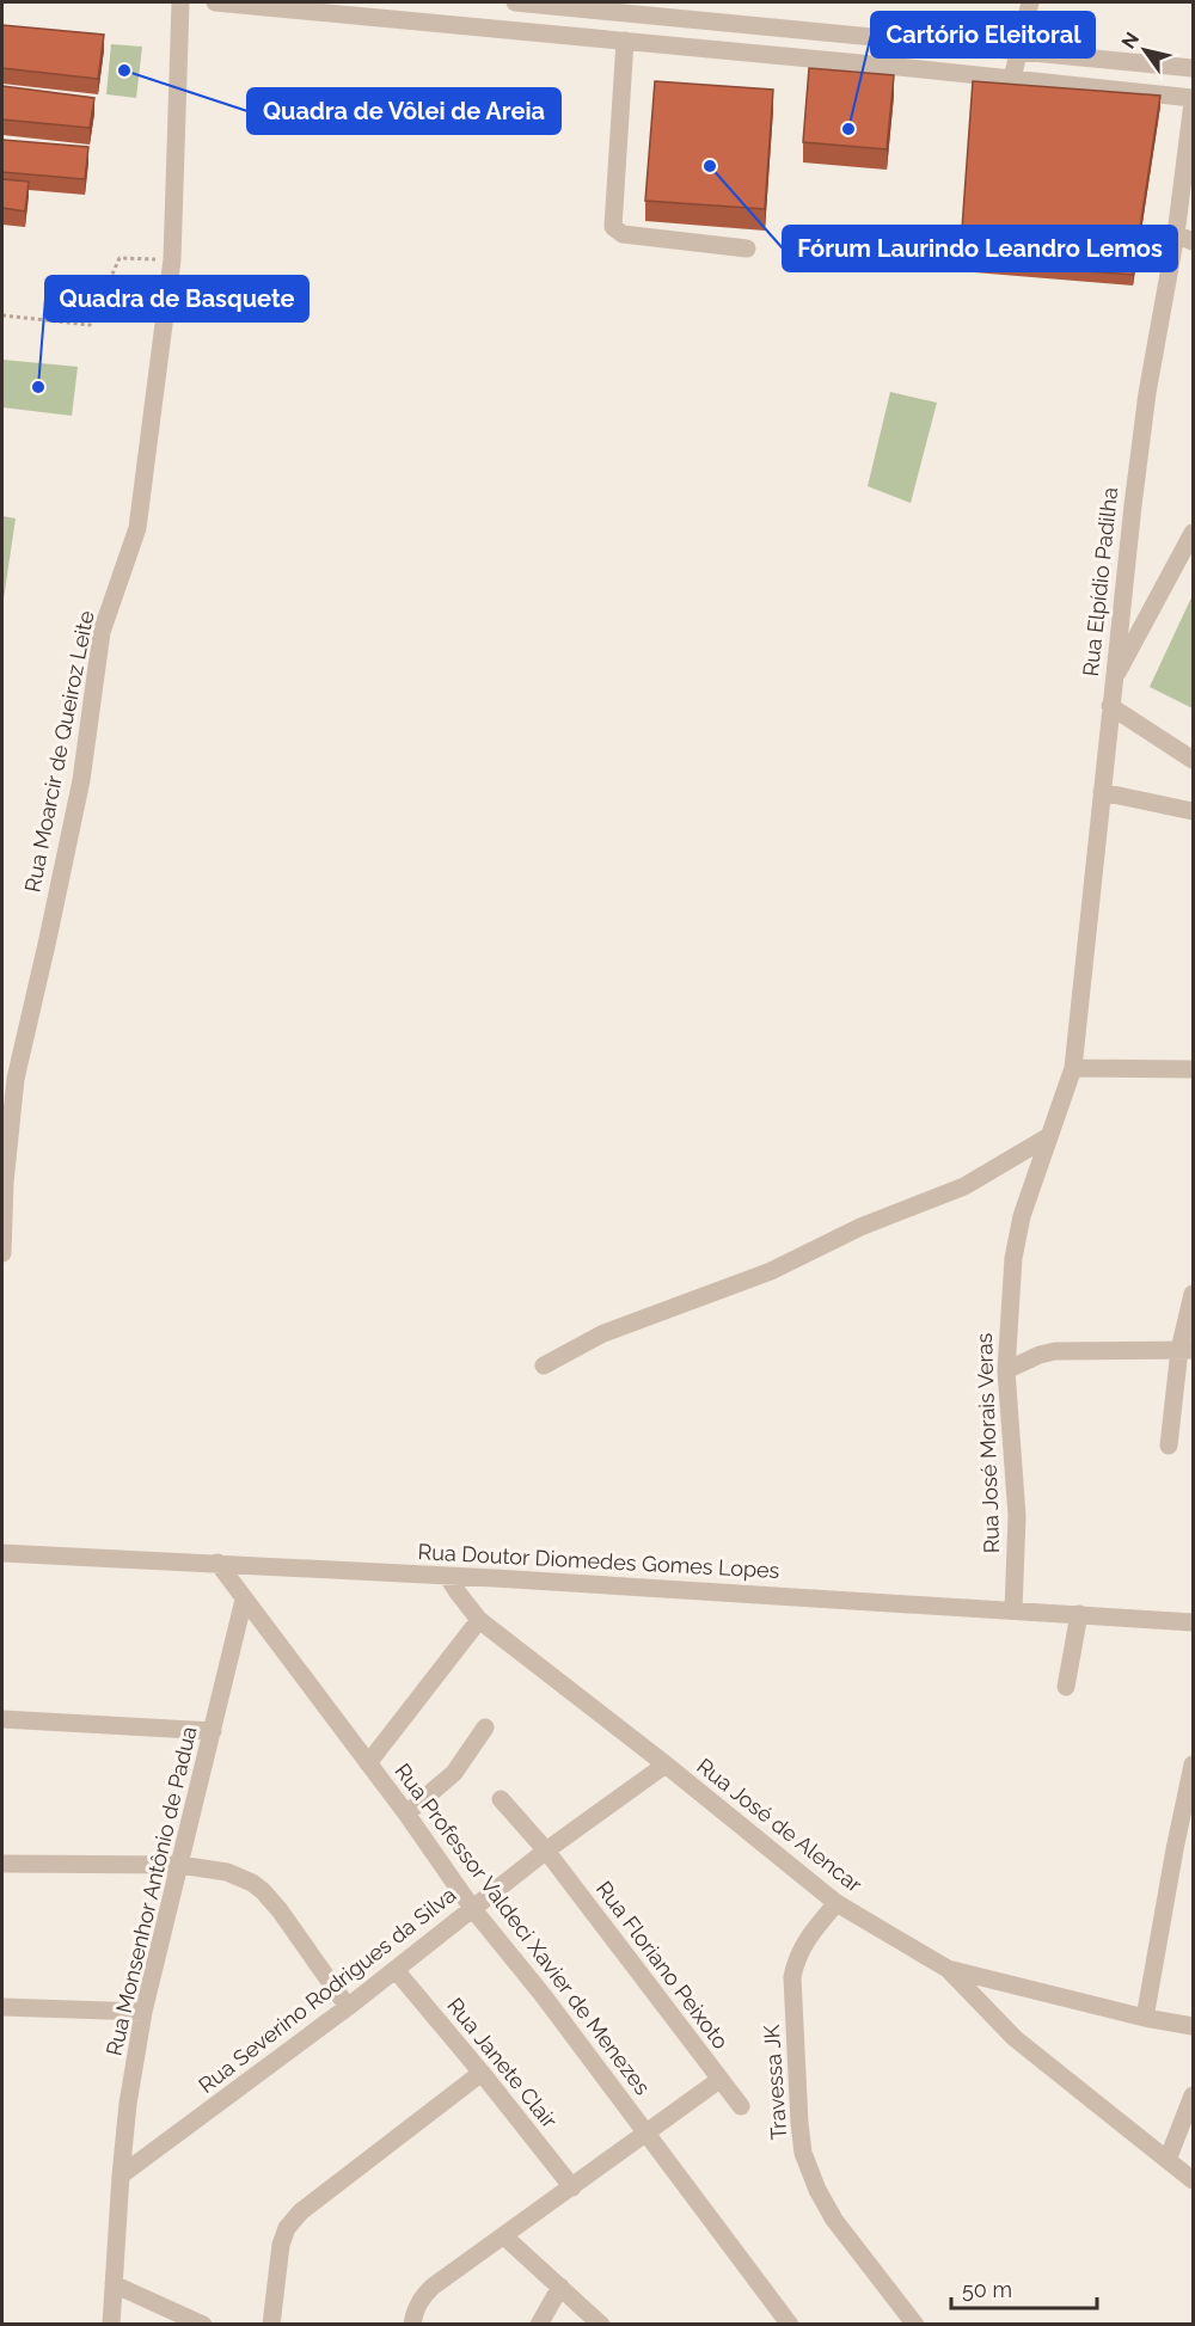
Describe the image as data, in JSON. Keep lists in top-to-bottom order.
{
  "streets": {
    "street": [
      "Rua Elpídio Padilha",
      "Rua Moarcir de Queiroz Leite",
      "Rua José Morais Veras",
      "Rua Doutor Diomedes Gomes Lopes",
      "Rua José de Alencar",
      "Rua Monsenhor Antônio de Padua",
      "Rua Professor Valdeci Xavier de Menezes",
      "Rua Floriano Peixoto",
      "Rua Severino Rodrigues da Silva",
      "Rua Janete Clair",
      "Travessa JK"
    ]
  },
  "crossings": [
    ["Rua Elpídio Padilha", "Rua José Morais Veras"],
    ["Rua José Morais Veras", "Rua Doutor Diomedes Gomes Lopes"],
    ["Rua Doutor Diomedes Gomes Lopes", "Rua José de Alencar"],
    ["Rua Doutor Diomedes Gomes Lopes", "Rua Professor Valdeci Xavier de Menezes"],
    ["Rua José de Alencar", "Rua Severino Rodrigues da Silva"],
    ["Rua José de Alencar", "Travessa JK"],
    ["Rua Monsenhor Antônio de Padua", "Rua Professor Valdeci Xavier de Menezes"],
    ["Rua Monsenhor Antônio de Padua", "Rua Severino Rodrigues da Silva"],
    ["Rua Professor Valdeci Xavier de Menezes", "Rua Severino Rodrigues da Silva"],
    ["Rua Floriano Peixoto", "Rua Severino Rodrigues da Silva"],
    ["Rua Severino Rodrigues da Silva", "Rua Janete Clair"]
  ],
  "places": [
    "Quadra de Vôlei de Areia",
    "Cartório Eleitoral",
    "Fórum Laurindo Leandro Lemos",
    "Quadra de Basquete"
  ],
  "scale_bar": "50 m",
  "north": "top left"
}
